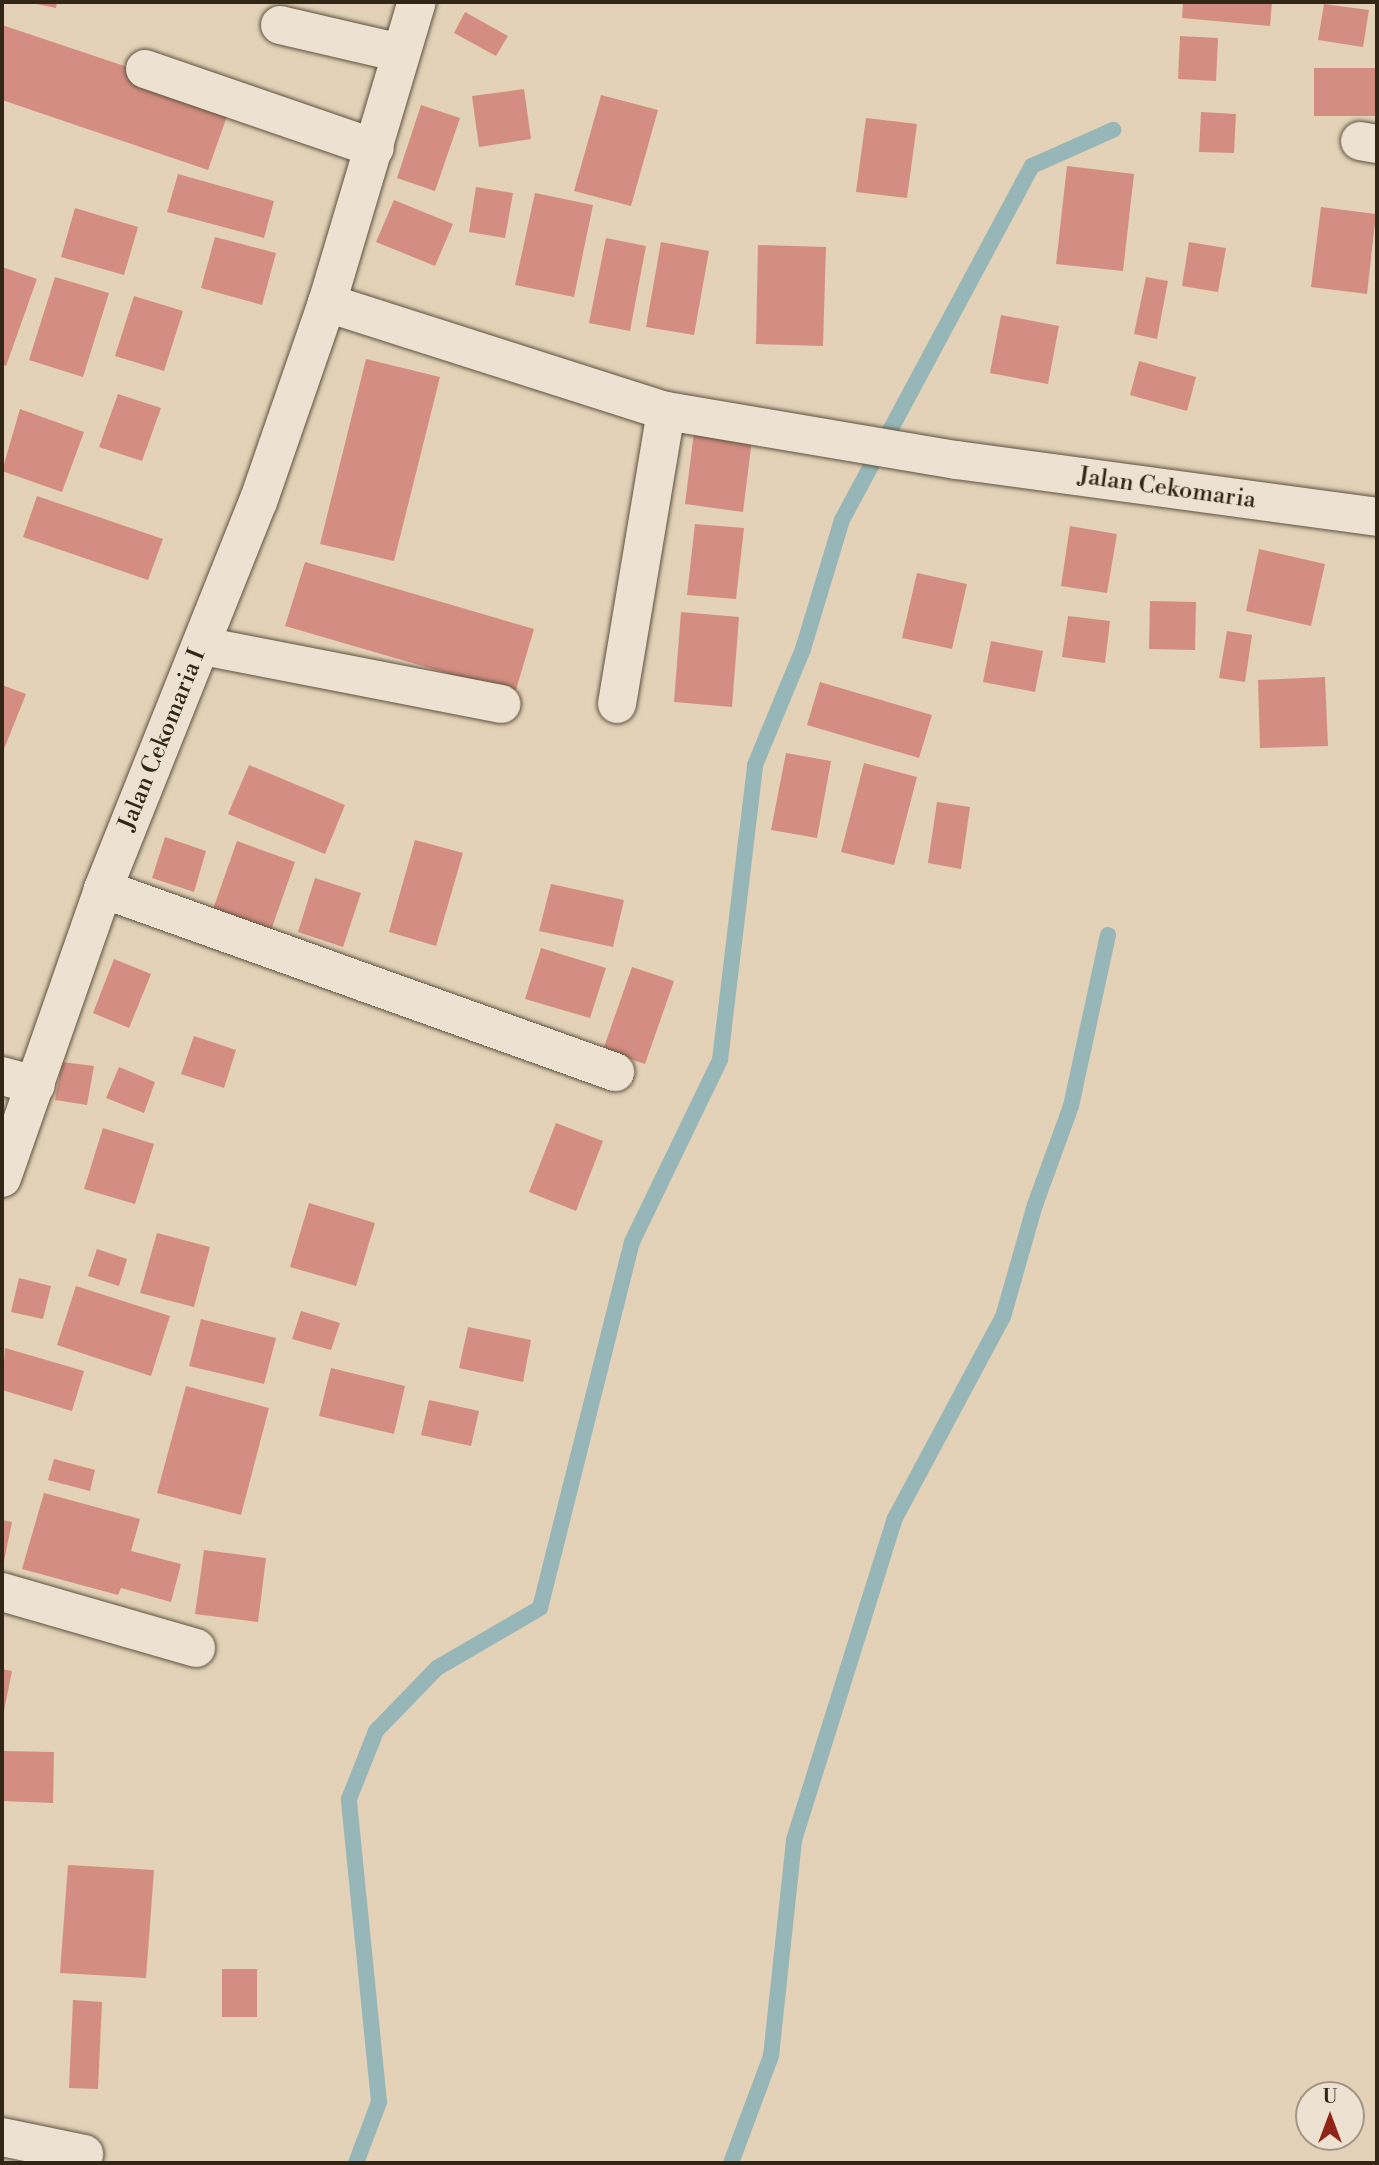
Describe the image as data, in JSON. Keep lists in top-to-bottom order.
{
  "streets": {
    "street": ["Jalan Cekomaria", "Jalan Cekomaria I"]
  },
  "crossings": [
    ["Jalan Cekomaria", "Jalan Cekomaria I"]
  ],
  "north": "top"
}
